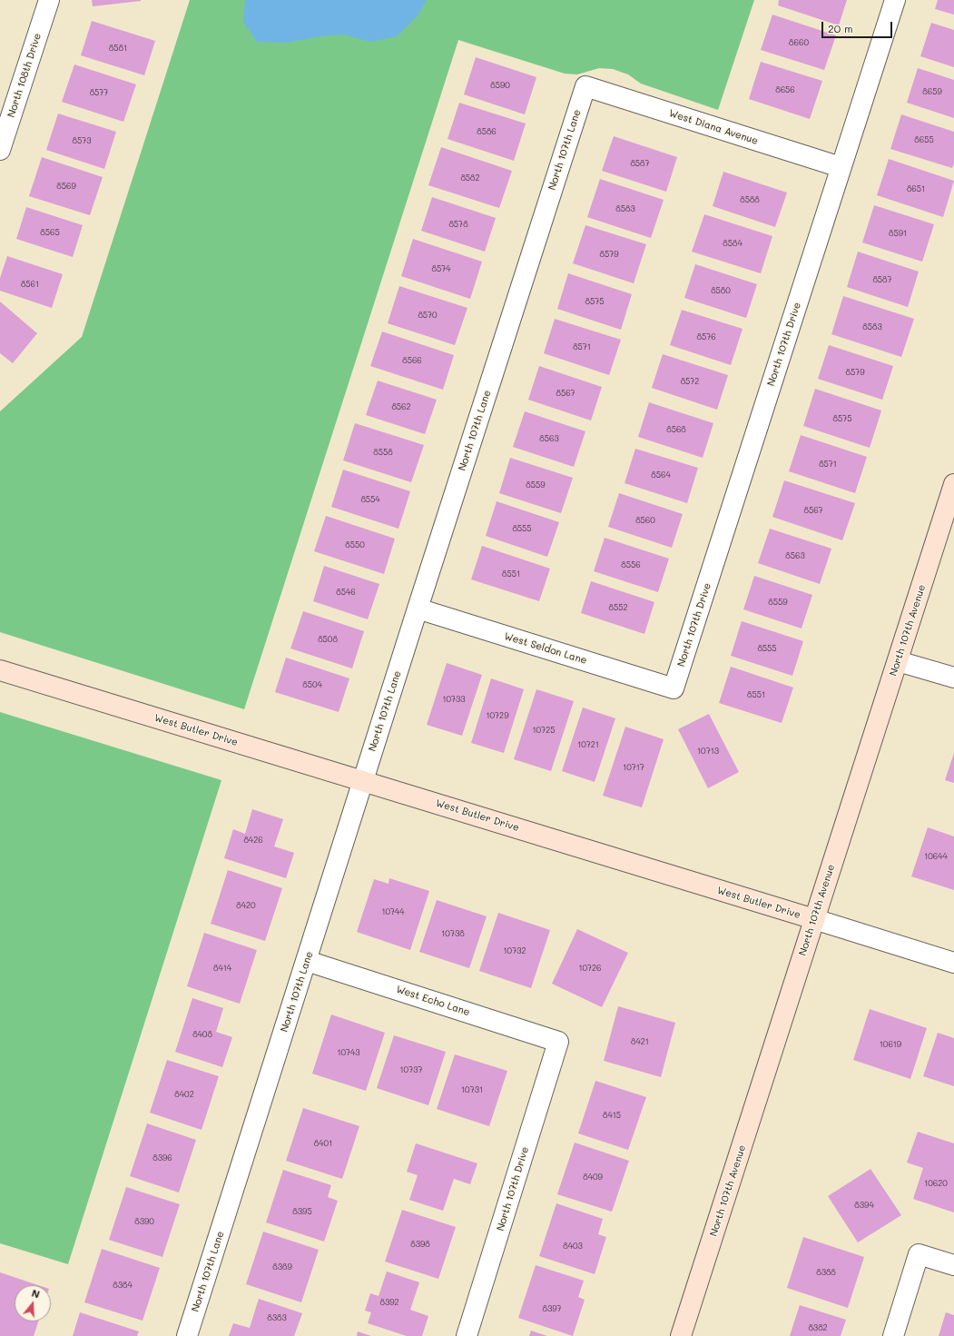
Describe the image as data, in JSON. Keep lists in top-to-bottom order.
{
  "streets": {
    "street": [
      "North 108th Drive",
      "West Diana Avenue",
      "North 107th Lane",
      "North 107th Drive",
      "North 107th Avenue",
      "West Seldon Lane",
      "West Butler Drive",
      "West Echo Lane"
    ]
  },
  "crossings": [
    ["West Diana Avenue", "North 107th Lane"],
    ["West Diana Avenue", "North 107th Drive"],
    ["North 107th Lane", "West Seldon Lane"],
    ["North 107th Lane", "West Butler Drive"],
    ["North 107th Lane", "West Echo Lane"],
    ["North 107th Drive", "West Seldon Lane"],
    ["North 107th Drive", "West Echo Lane"],
    ["North 107th Avenue", "West Butler Drive"]
  ],
  "house_numbers": [
    "8660",
    "8581",
    "8590",
    "8656",
    "8659",
    "8577",
    "8586",
    "8655",
    "8573",
    "8587",
    "8582",
    "8569",
    "8651",
    "8588",
    "8583",
    "8578",
    "8565",
    "8591",
    "8584",
    "8579",
    "8574",
    "8587",
    "8561",
    "8580",
    "8575",
    "8570",
    "8583",
    "8576",
    "8571",
    "8566",
    "8579",
    "8572",
    "8567",
    "8562",
    "8575",
    "8568",
    "8563",
    "8558",
    "8571",
    "8564",
    "8559",
    "8554",
    "8567",
    "8560",
    "8555",
    "8550",
    "8563",
    "8556",
    "8551",
    "8546",
    "8559",
    "8552",
    "8508",
    "8555",
    "8504",
    "8551",
    "10733",
    "10729",
    "10725",
    "10721",
    "10713",
    "10717",
    "8426",
    "10644",
    "8420",
    "10744",
    "10738",
    "10732",
    "8414",
    "10726",
    "8408",
    "8421",
    "10619",
    "10743",
    "10737",
    "10731",
    "8402",
    "8415",
    "8401",
    "8396",
    "8409",
    "10620",
    "8394",
    "8395",
    "8390",
    "8398",
    "8403",
    "8389",
    "8388",
    "8384",
    "8392",
    "8397",
    "8383",
    "8382"
  ],
  "scale_bar": "20 m",
  "north": "top"
}
